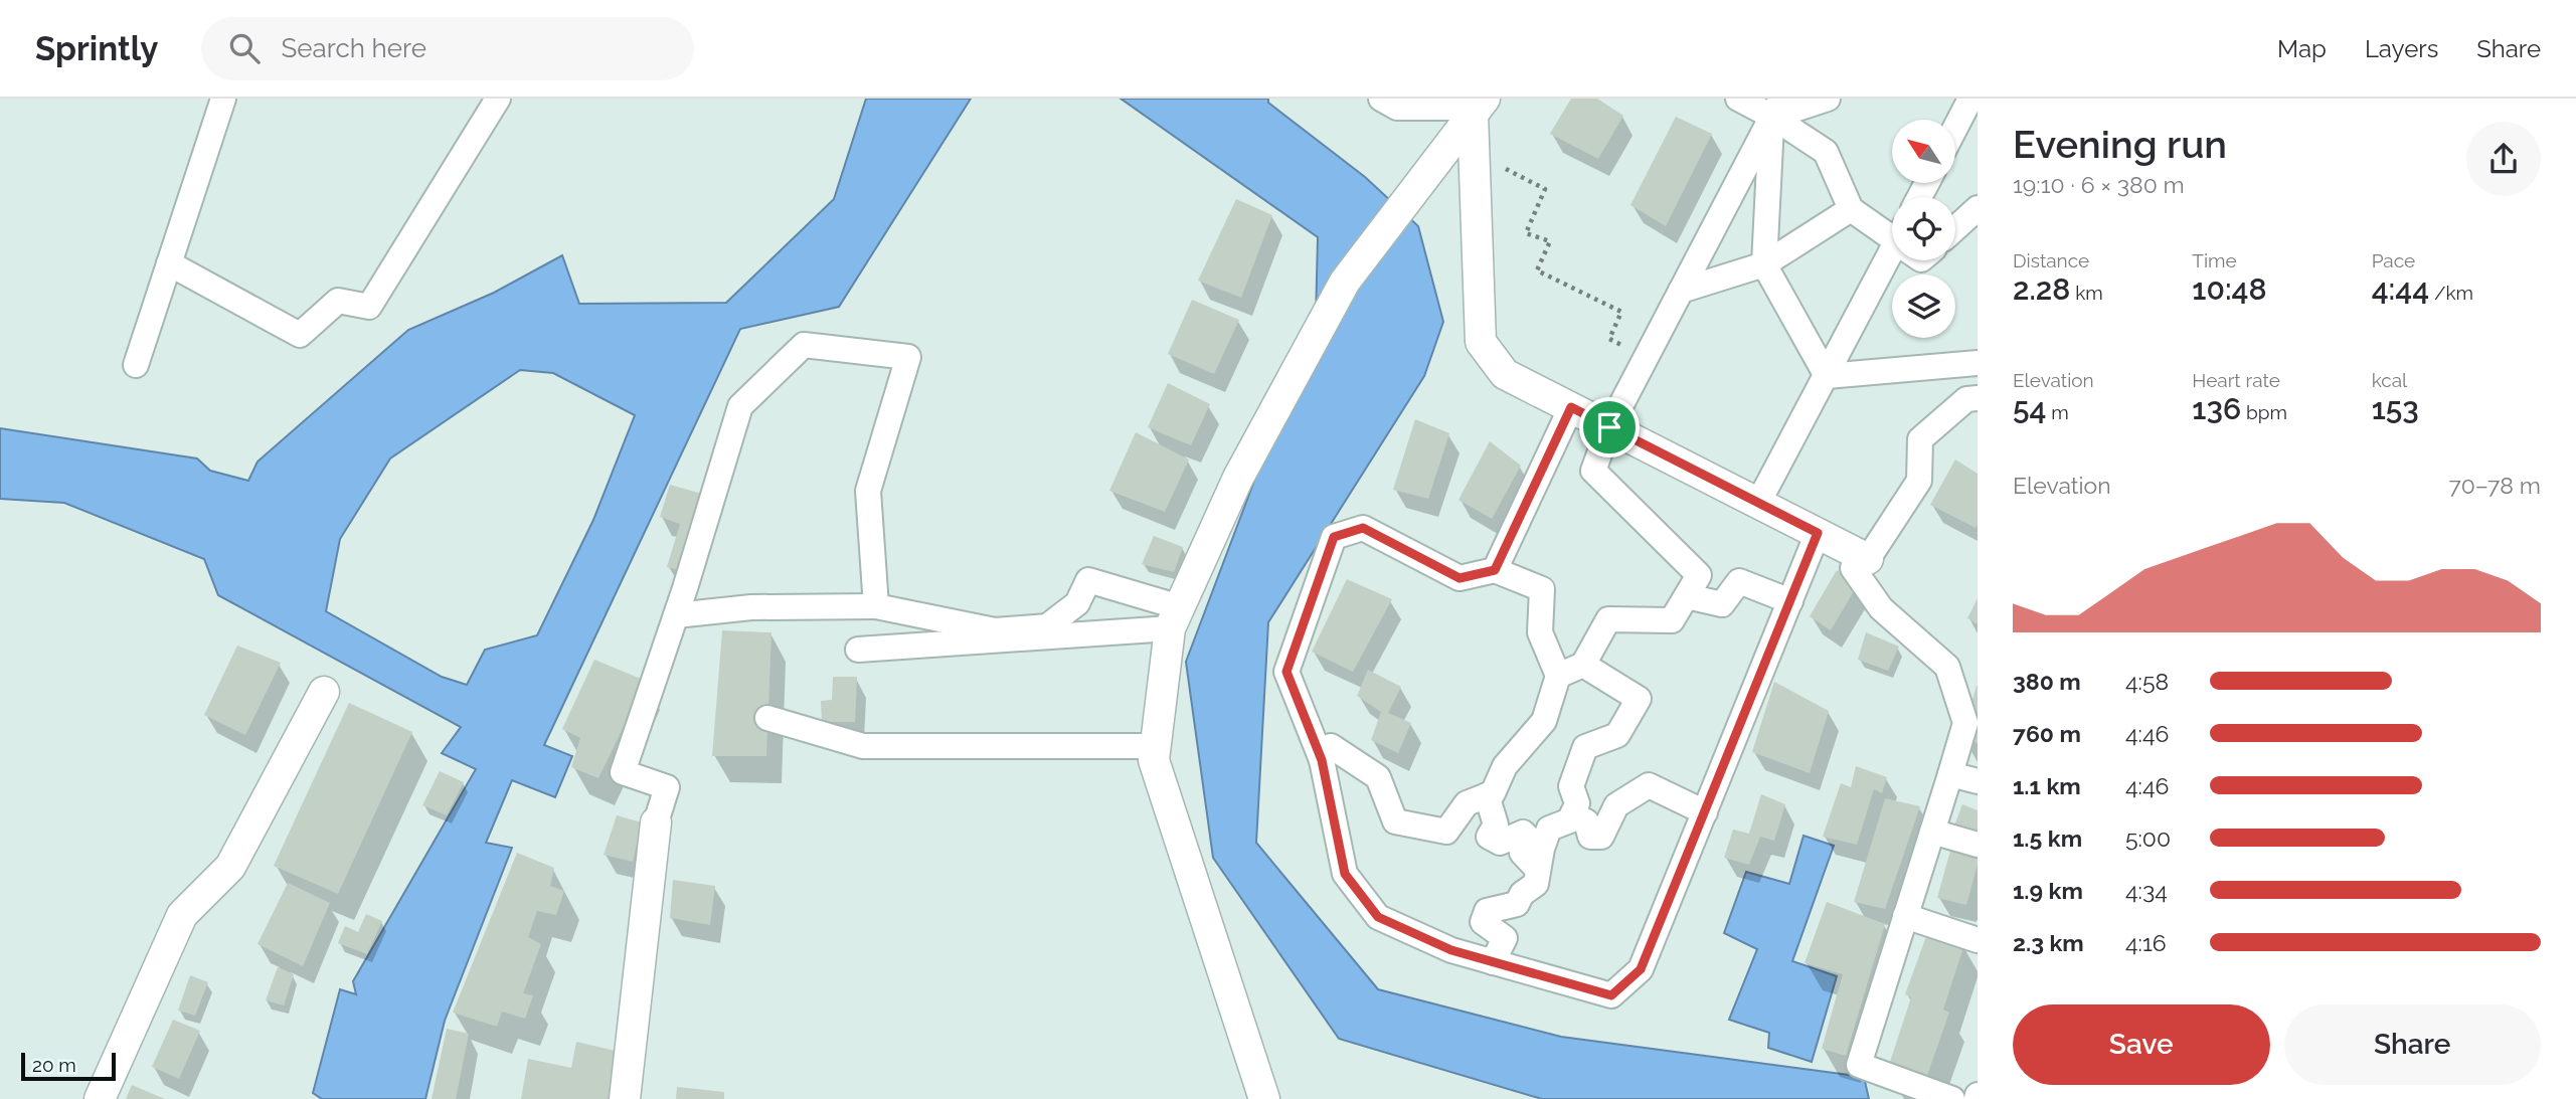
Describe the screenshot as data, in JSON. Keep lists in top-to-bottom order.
{
  "scale_bar": "20 m",
  "north": "top left",
  "page": {
    "header": "Sprintly",
    "search": "Search here",
    "nav": ["Map", "Layers", "Share"],
    "heading": ["Evening run", "19:10 · 6 × 380 m"],
    "stats": [
      ["Distance", "2.28 km"],
      ["Time", "10:48"],
      ["Pace", "4:44 /km"],
      ["Elevation", "54 m"],
      ["Heart rate", "136 bpm"],
      ["kcal", "153"]
    ],
    "chart": ["Elevation", "70–78 m"],
    "list": [
      {
        "name": "380 m",
        "note": "4:58"
      },
      {
        "name": "760 m",
        "note": "4:46"
      },
      {
        "name": "1.1 km",
        "note": "4:46"
      },
      {
        "name": "1.5 km",
        "note": "5:00"
      },
      {
        "name": "1.9 km",
        "note": "4:34"
      },
      {
        "name": "2.3 km",
        "note": "4:16"
      }
    ],
    "buttons": ["Save", "Share"],
    "scale": "20 m"
  }
}
